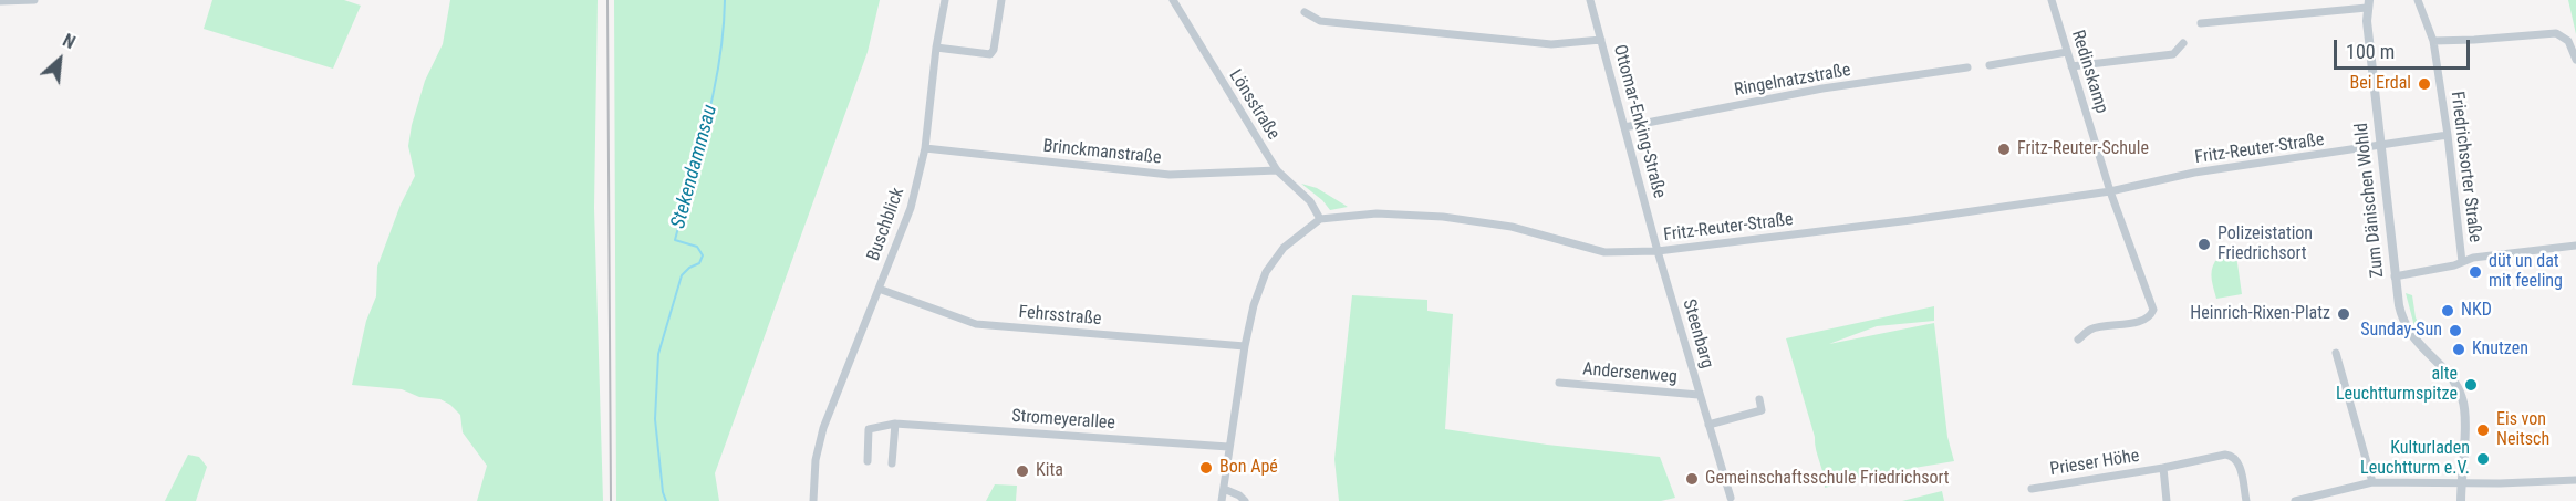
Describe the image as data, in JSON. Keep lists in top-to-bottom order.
{
  "streets": {
    "street": [
      "Redinskamp",
      "Ringelnatzstraße",
      "Lönsstraße",
      "Ottomar-Enking-Straße",
      "Fritz-Reuter-Straße",
      "Brinckmanstraße",
      "Friedrichsorter Straße",
      "Zum Dänischen Wohld",
      "Buschblick",
      "Fehrsstraße",
      "Steenbarg",
      "Andersenweg",
      "Stromeyerallee",
      "Prieser Höhe"
    ]
  },
  "crossings": [
    ["Redinskamp", "Fritz-Reuter-Straße"],
    ["Ringelnatzstraße", "Ottomar-Enking-Straße"],
    ["Lönsstraße", "Fritz-Reuter-Straße"],
    ["Lönsstraße", "Brinckmanstraße"],
    ["Ottomar-Enking-Straße", "Fritz-Reuter-Straße"],
    ["Ottomar-Enking-Straße", "Steenbarg"],
    ["Fritz-Reuter-Straße", "Friedrichsorter Straße"],
    ["Fritz-Reuter-Straße", "Zum Dänischen Wohld"],
    ["Fritz-Reuter-Straße", "Steenbarg"],
    ["Brinckmanstraße", "Buschblick"],
    ["Buschblick", "Fehrsstraße"],
    ["Steenbarg", "Andersenweg"]
  ],
  "water": ["Stekendammsau"],
  "places": [
    "Bei Erdal",
    "Fritz-Reuter-Schule",
    "Polizeistation Friedrichsort",
    "düt un dat mit feeling",
    "NKD",
    "Heinrich-Rixen-Platz",
    "Sunday-Sun",
    "Knutzen",
    "alte Leuchtturmspitze",
    "Eis von Neitsch",
    "Kulturladen Leuchtturm e.V.",
    "Bon Apé",
    "Kita",
    "Gemeinschaftsschule Friedrichsort"
  ],
  "scale_bar": "100 m",
  "north": "top right"
}
